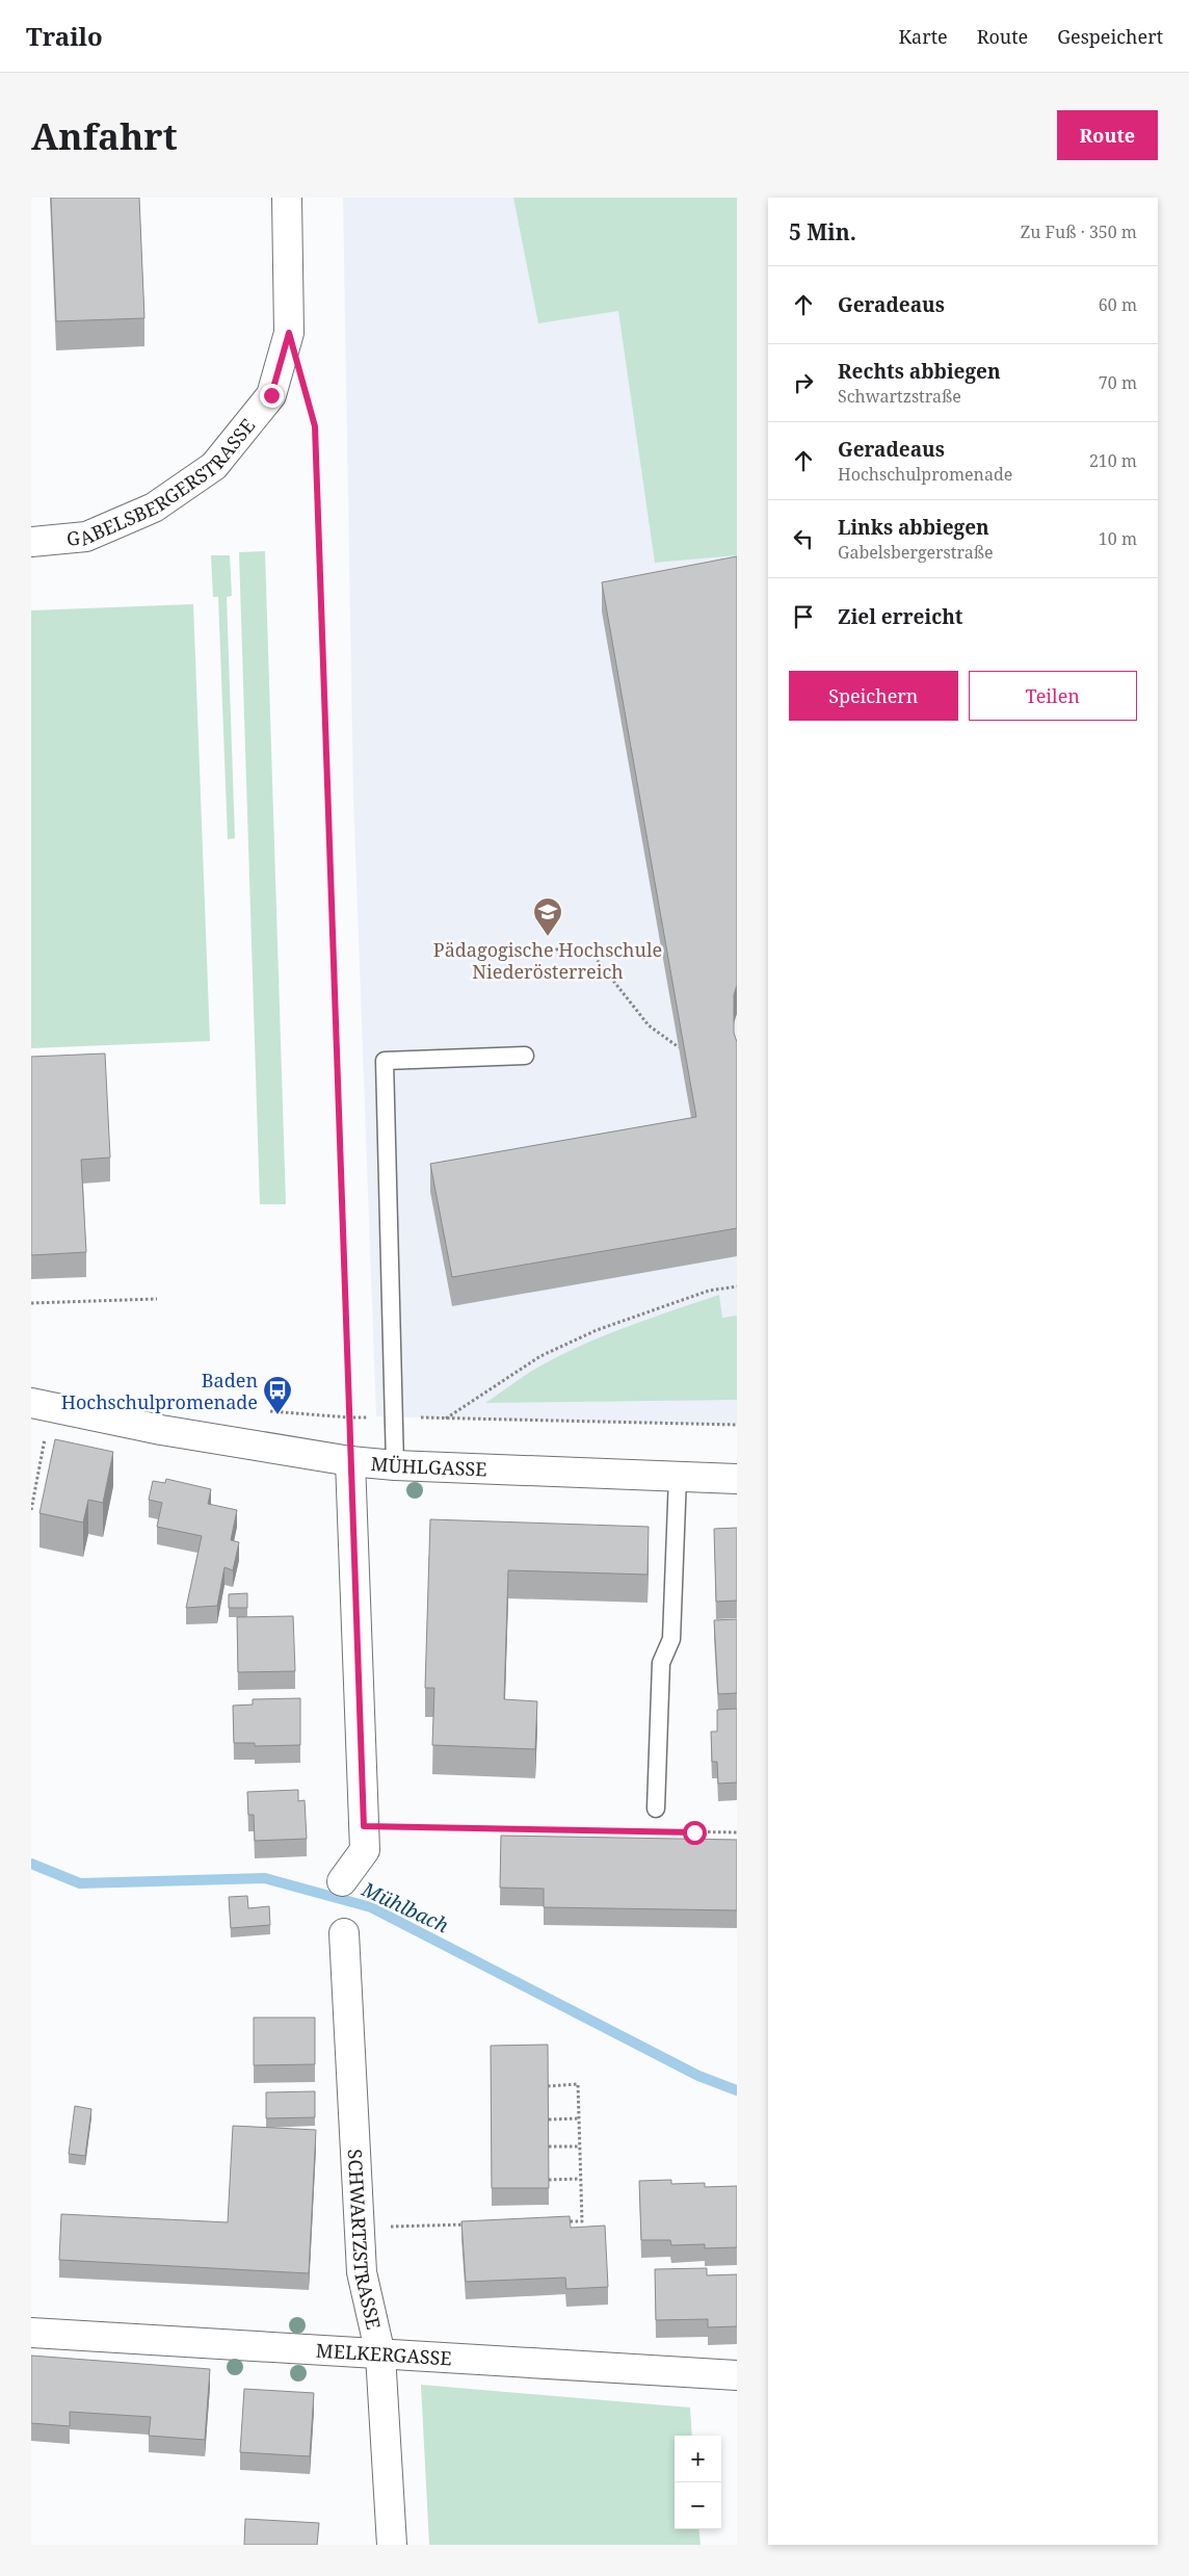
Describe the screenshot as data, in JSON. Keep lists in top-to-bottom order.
{
  "streets": {
    "street": [
      "GABELSBERGERSTRASSE",
      "MÜHLGASSE",
      "SCHWARTZSTRASSE",
      "MELKERGASSE"
    ]
  },
  "crossings": [
    ["SCHWARTZSTRASSE", "MELKERGASSE"]
  ],
  "water": ["Mühlbach"],
  "places": {
    "school or university": ["Pädagogische Hochschule Niederösterreich"],
    "bus stop": ["Baden Hochschulpromenade"]
  },
  "page": {
    "header": "Trailo",
    "nav": ["Karte", "Route", "Gespeichert"],
    "buttons": [
      "Route",
      ["Speichern", "Teilen"]
    ],
    "title": "Anfahrt",
    "heading": ["5 Min.", "Zu Fuß · 350 m"],
    "list": [
      ["Geradeaus", "60 m"],
      ["Rechts abbiegen", "Schwartzstraße", "70 m"],
      ["Geradeaus", "Hochschulpromenade", "210 m"],
      ["Links abbiegen", "Gabelsbergerstraße", "10 m"],
      "Ziel erreicht"
    ],
    "map_buttons": ["+", "−"]
  }
}
